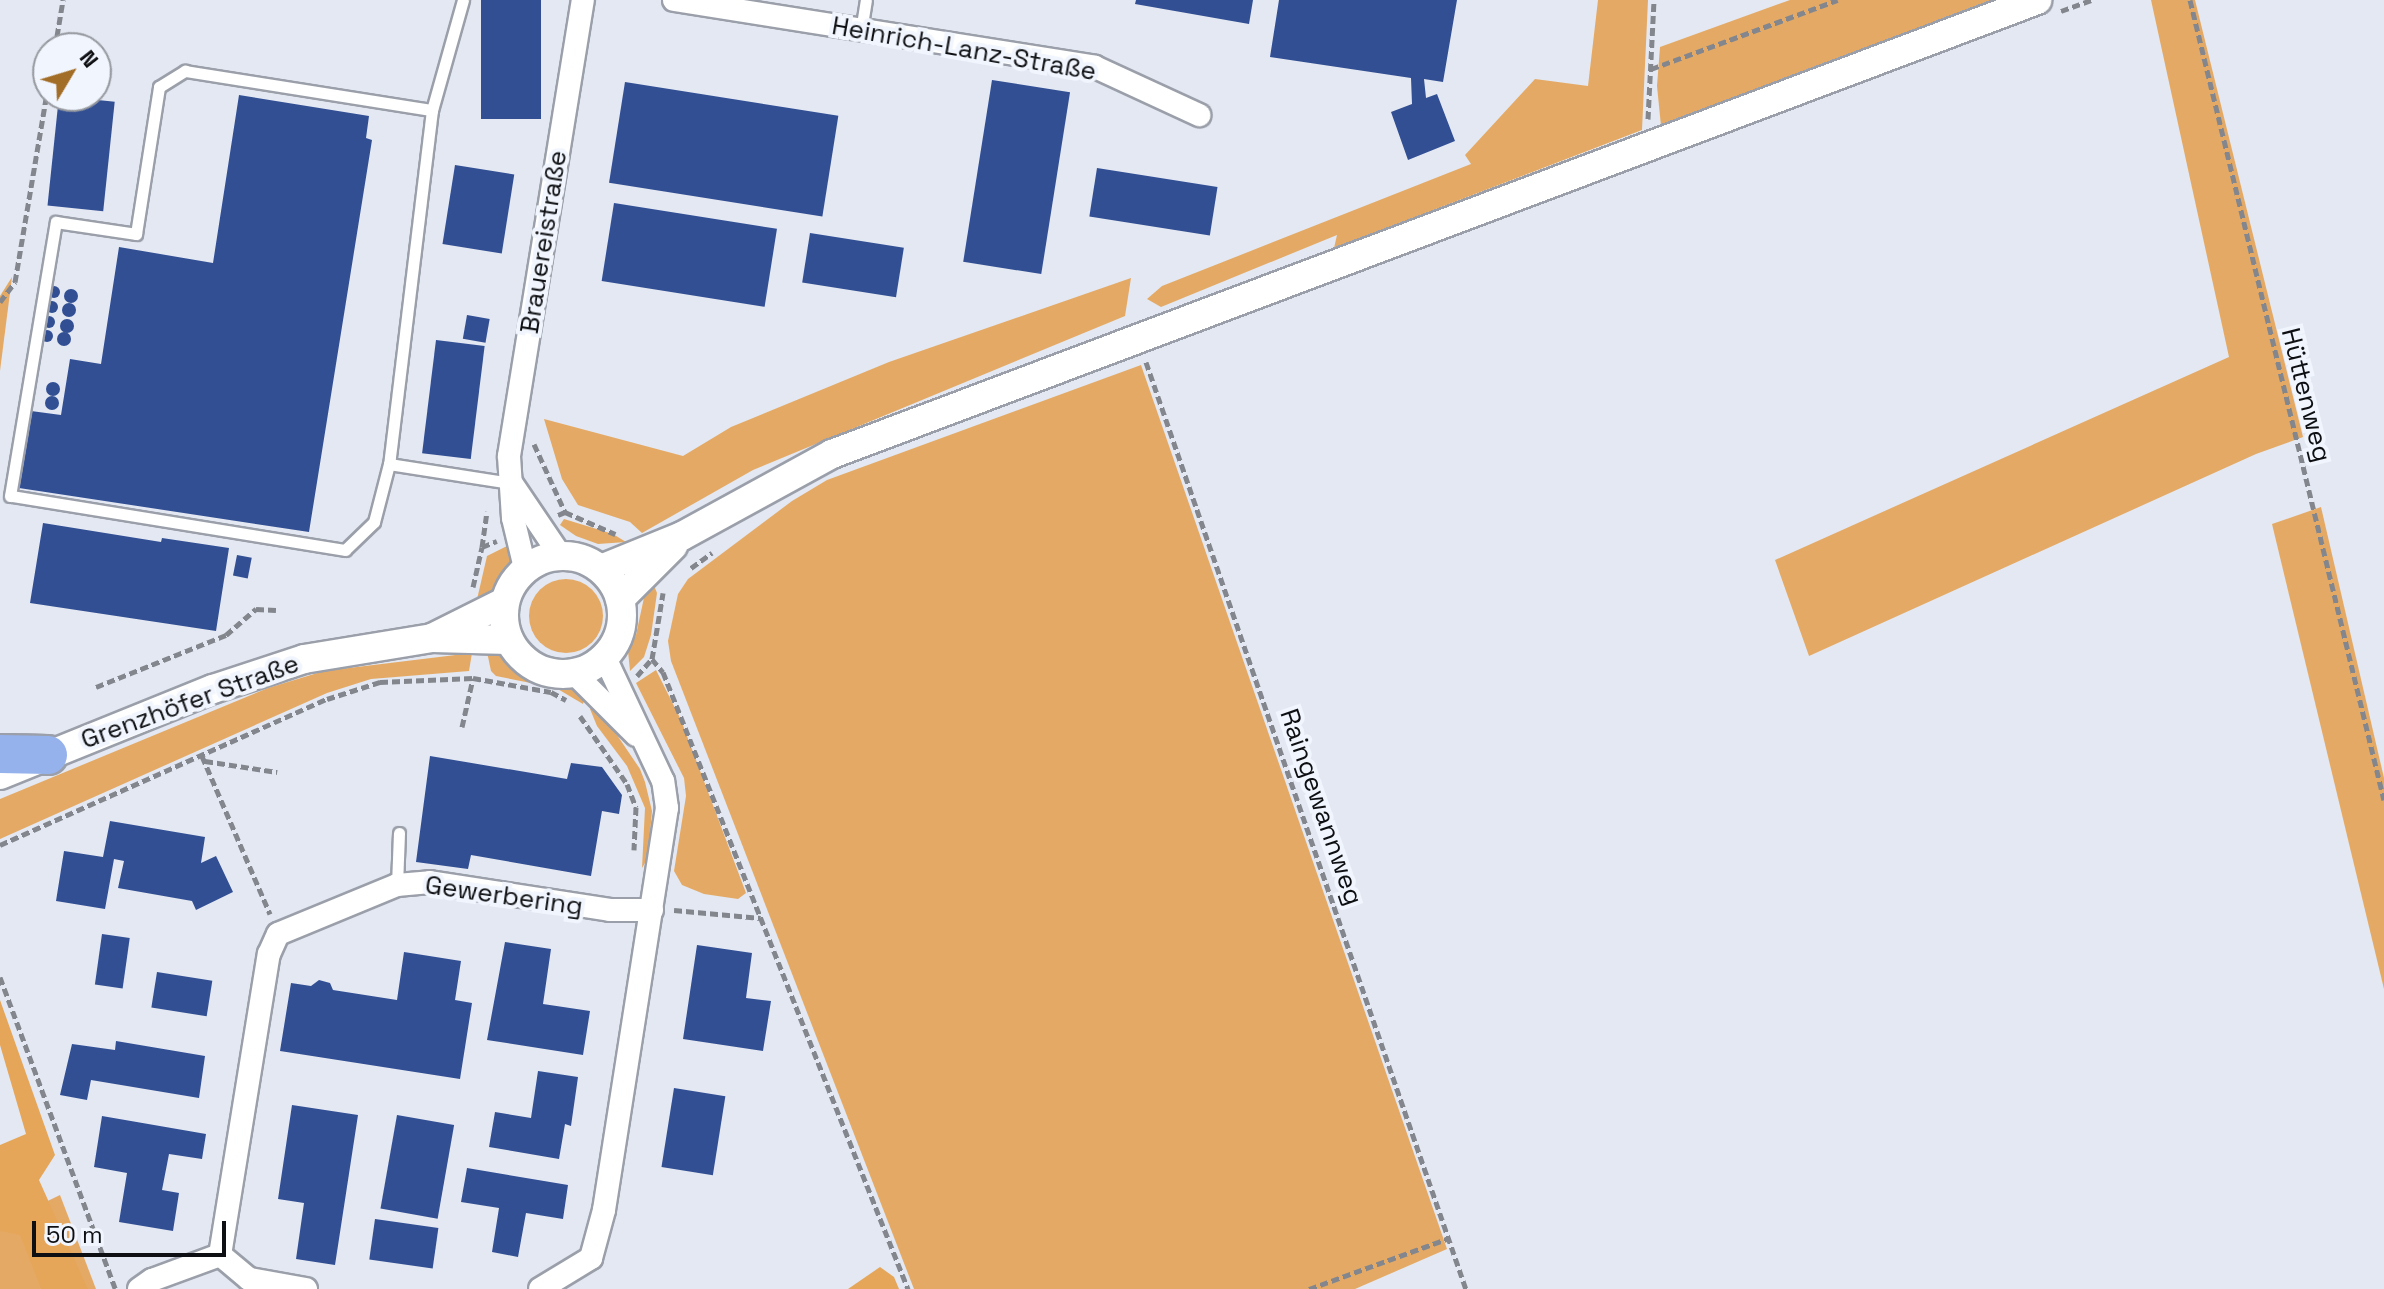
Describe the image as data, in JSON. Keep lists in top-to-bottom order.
{
  "streets": {
    "street": [
      "Heinrich-Lanz-Straße",
      "Brauereistraße",
      "Grenzhöfer Straße",
      "Gewerbering"
    ],
    "path": ["Hüttenweg", "Raingewannweg"]
  },
  "crossings": [
    ["Brauereistraße", "Grenzhöfer Straße"]
  ],
  "scale_bar": "50 m",
  "north": "top right"
}
